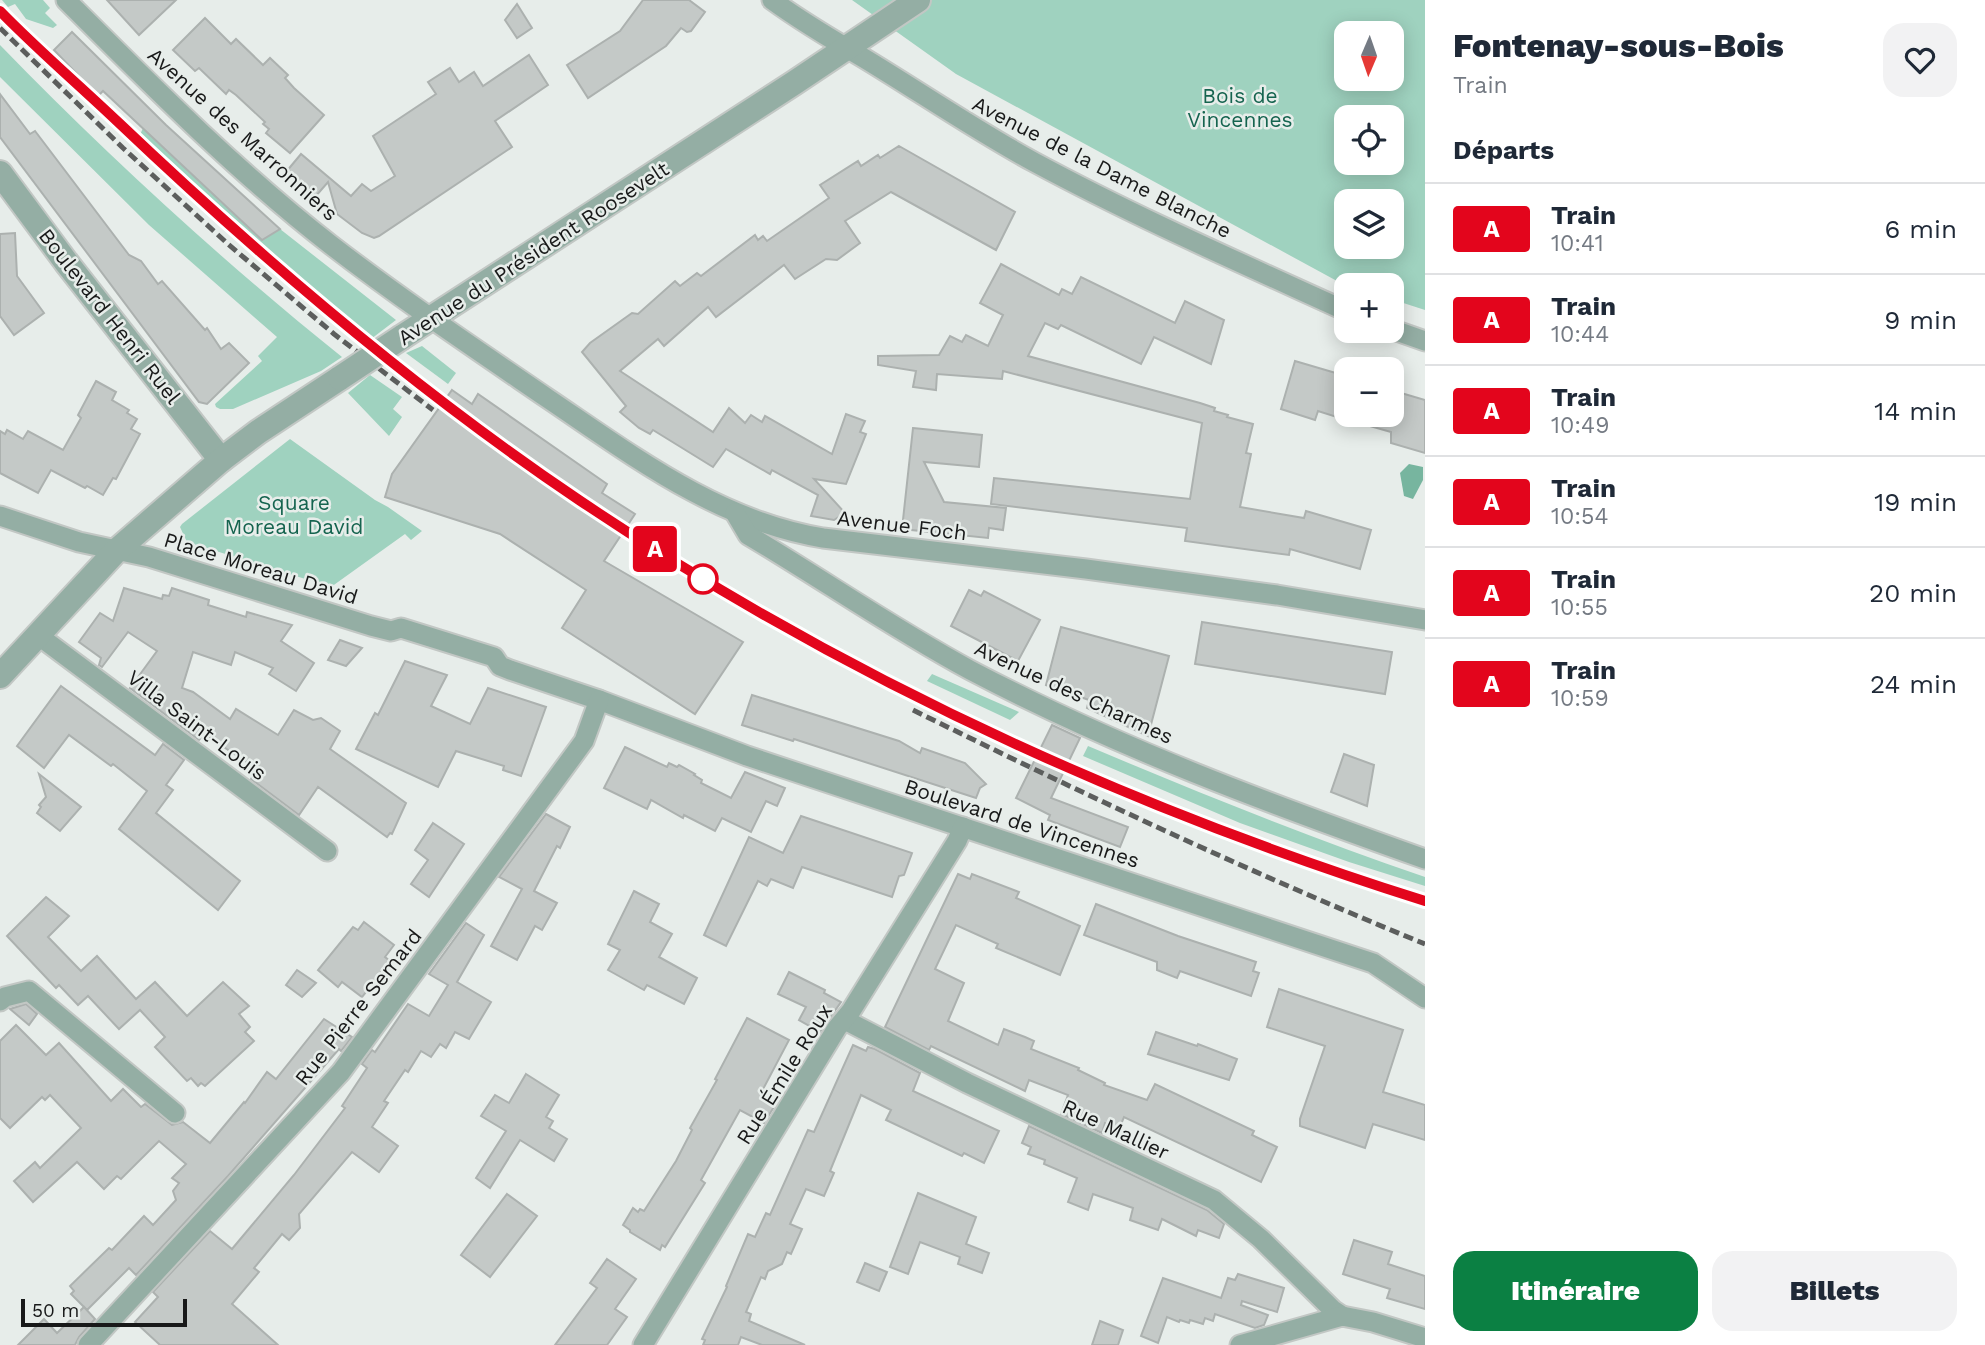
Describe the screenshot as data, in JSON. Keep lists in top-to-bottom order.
{
  "streets": {
    "street": [
      "Avenue des Marronniers",
      "Avenue de la Dame Blanche",
      "Avenue du Président Roosevelt",
      "Boulevard Henri Ruel",
      "Avenue Foch",
      "Place Moreau David",
      "Avenue des Charmes",
      "Villa Saint-Louis",
      "Boulevard de Vincennes",
      "Rue Pierre Semard",
      "Rue Émile Roux",
      "Rue Mallier"
    ]
  },
  "crossings": [
    ["Avenue des Marronniers", "Avenue du Président Roosevelt"],
    ["Avenue des Marronniers", "Avenue Foch"],
    ["Avenue de la Dame Blanche", "Avenue du Président Roosevelt"],
    ["Avenue du Président Roosevelt", "Boulevard Henri Ruel"],
    ["Avenue du Président Roosevelt", "Avenue Foch"],
    ["Avenue du Président Roosevelt", "Place Moreau David"],
    ["Avenue du Président Roosevelt", "Villa Saint-Louis"],
    ["Avenue Foch", "Avenue des Charmes"],
    ["Place Moreau David", "Boulevard de Vincennes"],
    ["Place Moreau David", "Rue Pierre Semard"],
    ["Boulevard de Vincennes", "Rue Pierre Semard"],
    ["Boulevard de Vincennes", "Rue Émile Roux"],
    ["Rue Émile Roux", "Rue Mallier"]
  ],
  "parks": ["Bois de Vincennes", "Square Moreau David"],
  "scale_bar": "50 m",
  "north": "bottom",
  "page": {
    "on_map": "A",
    "heading": [
      ["Fontenay-sous-Bois", "Train"],
      "Départs"
    ],
    "map_buttons": ["+", "−"],
    "list": [
      {
        "mark": "A",
        "name": "Train",
        "note": "10:41",
        "value": "6 min"
      },
      {
        "mark": "A",
        "name": "Train",
        "note": "10:44",
        "value": "9 min"
      },
      {
        "mark": "A",
        "name": "Train",
        "note": "10:49",
        "value": "14 min"
      },
      {
        "mark": "A",
        "name": "Train",
        "note": "10:54",
        "value": "19 min"
      },
      {
        "mark": "A",
        "name": "Train",
        "note": "10:55",
        "value": "20 min"
      },
      {
        "mark": "A",
        "name": "Train",
        "note": "10:59",
        "value": "24 min"
      }
    ],
    "buttons": ["Itinéraire", "Billets"],
    "scale": "50 m"
  }
}
